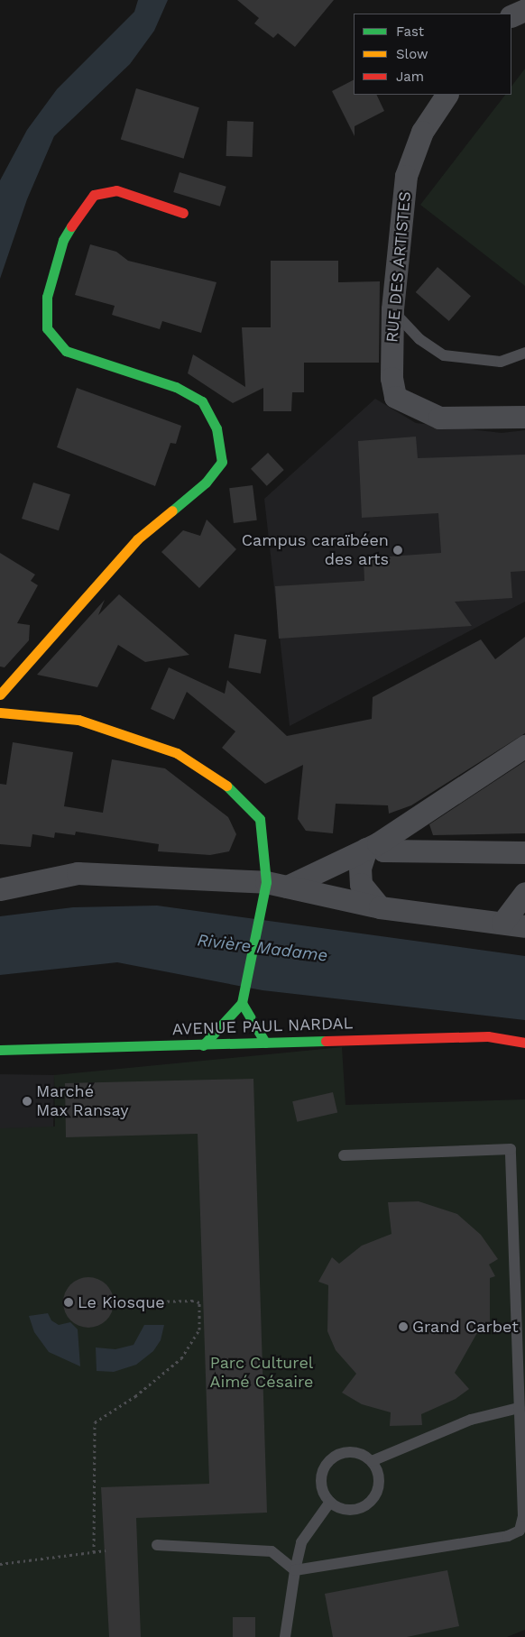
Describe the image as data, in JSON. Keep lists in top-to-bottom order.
{
  "streets": {
    "street": ["RUE DES ARTISTES", "AVENUE PAUL NARDAL"]
  },
  "water": ["Rivière Madame"],
  "parks": ["Parc Culturel Aimé Césaire"],
  "places": [
    "Campus caraïbéen des arts",
    "Marché Max Ransay",
    "Le Kiosque",
    "Grand Carbet"
  ],
  "legend": ["Fast", "Slow", "Jam"]
}
